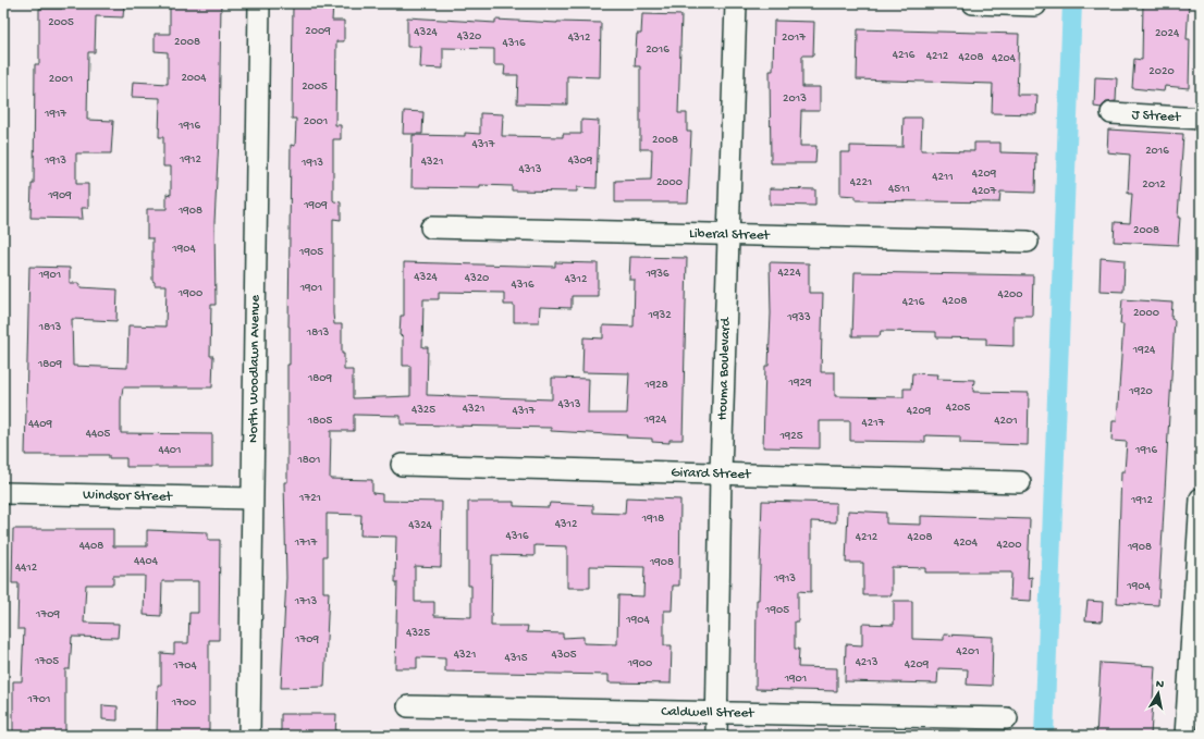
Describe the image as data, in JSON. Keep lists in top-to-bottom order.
{
  "streets": {
    "street": [
      "J Street",
      "Liberal Street",
      "Houma Boulevard",
      "North Woodlawn Avenue",
      "Girard Street",
      "Windsor Street",
      "Caldwell Street"
    ]
  },
  "crossings": [
    ["Liberal Street", "Houma Boulevard"],
    ["Houma Boulevard", "Girard Street"],
    ["Houma Boulevard", "Caldwell Street"],
    ["North Woodlawn Avenue", "Windsor Street"]
  ],
  "house_numbers": [
    "2005",
    "2009",
    "4324",
    "2024",
    "4320",
    "4312",
    "2017",
    "2008",
    "4316",
    "2016",
    "4216",
    "4212",
    "4208",
    "4204",
    "2020",
    "2004",
    "2001",
    "2005",
    "2013",
    "1917",
    "2001",
    "1916",
    "2008",
    "4317",
    "2016",
    "1912",
    "1913",
    "4309",
    "4321",
    "1913",
    "4313",
    "4209",
    "4211",
    "2000",
    "4221",
    "2012",
    "4511",
    "4207",
    "1909",
    "1909",
    "1908",
    "2008",
    "1904",
    "1905",
    "4224",
    "1936",
    "1901",
    "4324",
    "4320",
    "4312",
    "4316",
    "1901",
    "1900",
    "4200",
    "4208",
    "4216",
    "2000",
    "1932",
    "1933",
    "1813",
    "1813",
    "1924",
    "1809",
    "1809",
    "1929",
    "1928",
    "1920",
    "4313",
    "4205",
    "4321",
    "4325",
    "4317",
    "4209",
    "1924",
    "1805",
    "4201",
    "4217",
    "4409",
    "4405",
    "1925",
    "4401",
    "1916",
    "1801",
    "1721",
    "1912",
    "1918",
    "4312",
    "4324",
    "4316",
    "4212",
    "4208",
    "1717",
    "4204",
    "4200",
    "4408",
    "1908",
    "4404",
    "1908",
    "4412",
    "1913",
    "1904",
    "1713",
    "1905",
    "1709",
    "1904",
    "4325",
    "1709",
    "4201",
    "4321",
    "4305",
    "4315",
    "1705",
    "4213",
    "1900",
    "4209",
    "1704",
    "1901",
    "1701",
    "1700"
  ],
  "north": "top"
}
